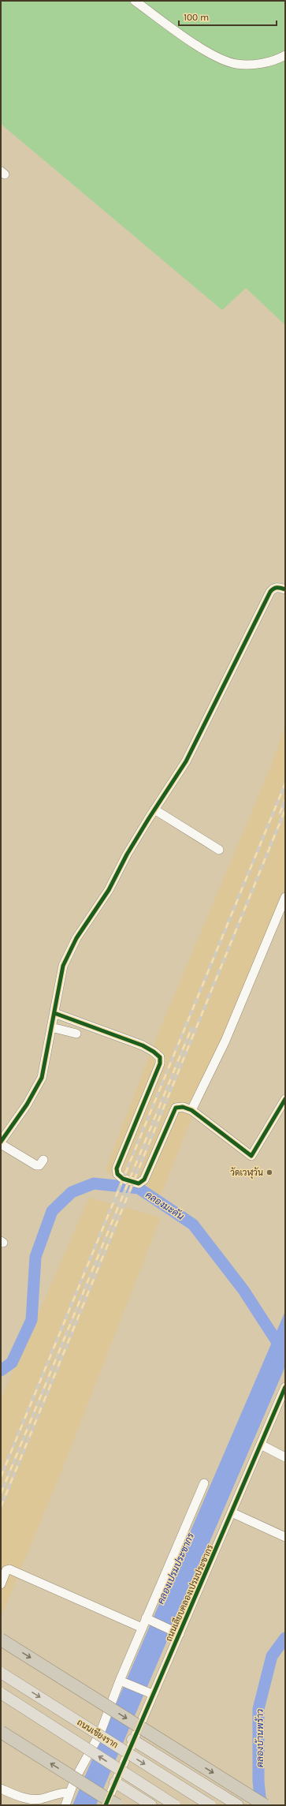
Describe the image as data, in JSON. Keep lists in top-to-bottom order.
{
  "streets": {
    "main road": ["ถนนเชียงราก"],
    "street": ["ถนนเลียบคลองเปรมประชากร"]
  },
  "water": ["คลองมะดัน", "คลองเปรมประชากร", "คลองบ้านพร้าว"],
  "places": ["วัดเวฬุวัน"],
  "scale_bar": "100 m"
}
